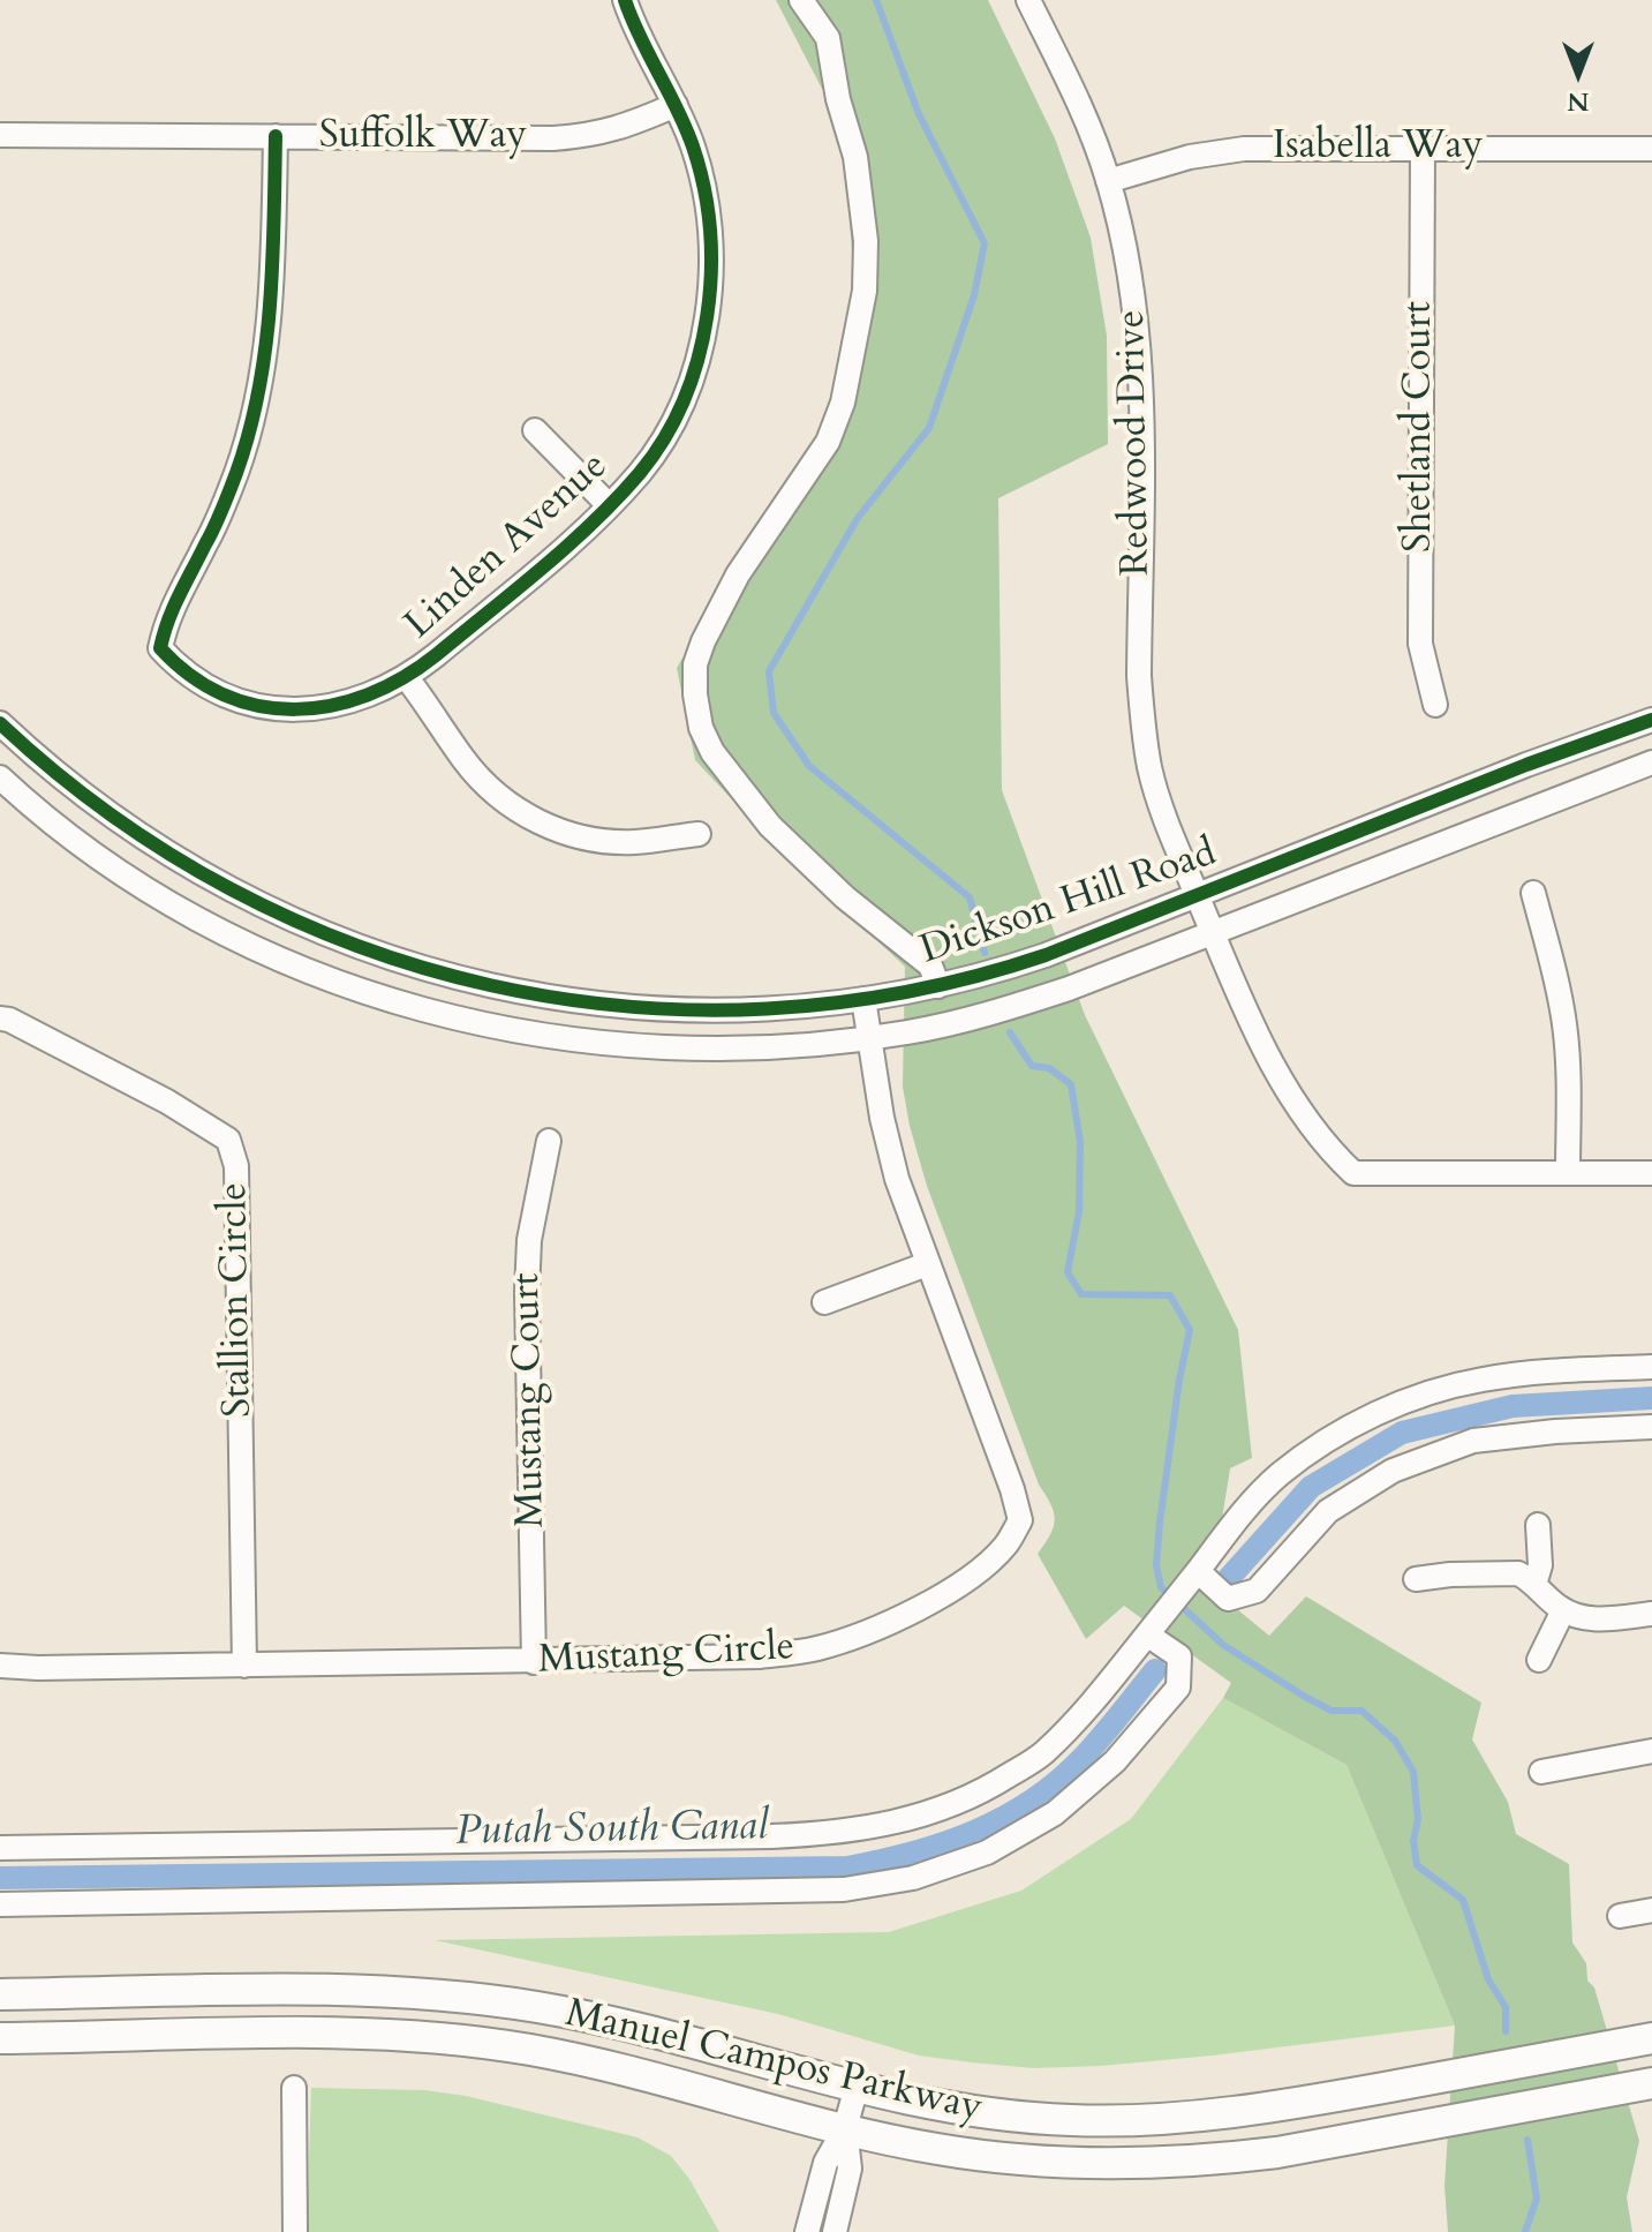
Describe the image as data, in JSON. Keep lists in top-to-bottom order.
{
  "streets": {
    "main road": ["Manuel Campos Parkway"],
    "street": [
      "Suffolk Way",
      "Isabella Way",
      "Shetland Court",
      "Redwood Drive",
      "Linden Avenue",
      "Dickson Hill Road",
      "Stallion Circle",
      "Mustang Court",
      "Mustang Circle"
    ]
  },
  "crossings": [
    ["Suffolk Way", "Linden Avenue"],
    ["Isabella Way", "Shetland Court"],
    ["Isabella Way", "Redwood Drive"],
    ["Redwood Drive", "Dickson Hill Road"],
    ["Dickson Hill Road", "Mustang Circle"],
    ["Stallion Circle", "Mustang Circle"],
    ["Mustang Court", "Mustang Circle"]
  ],
  "water": ["Putah South Canal"],
  "north": "bottom"
}
